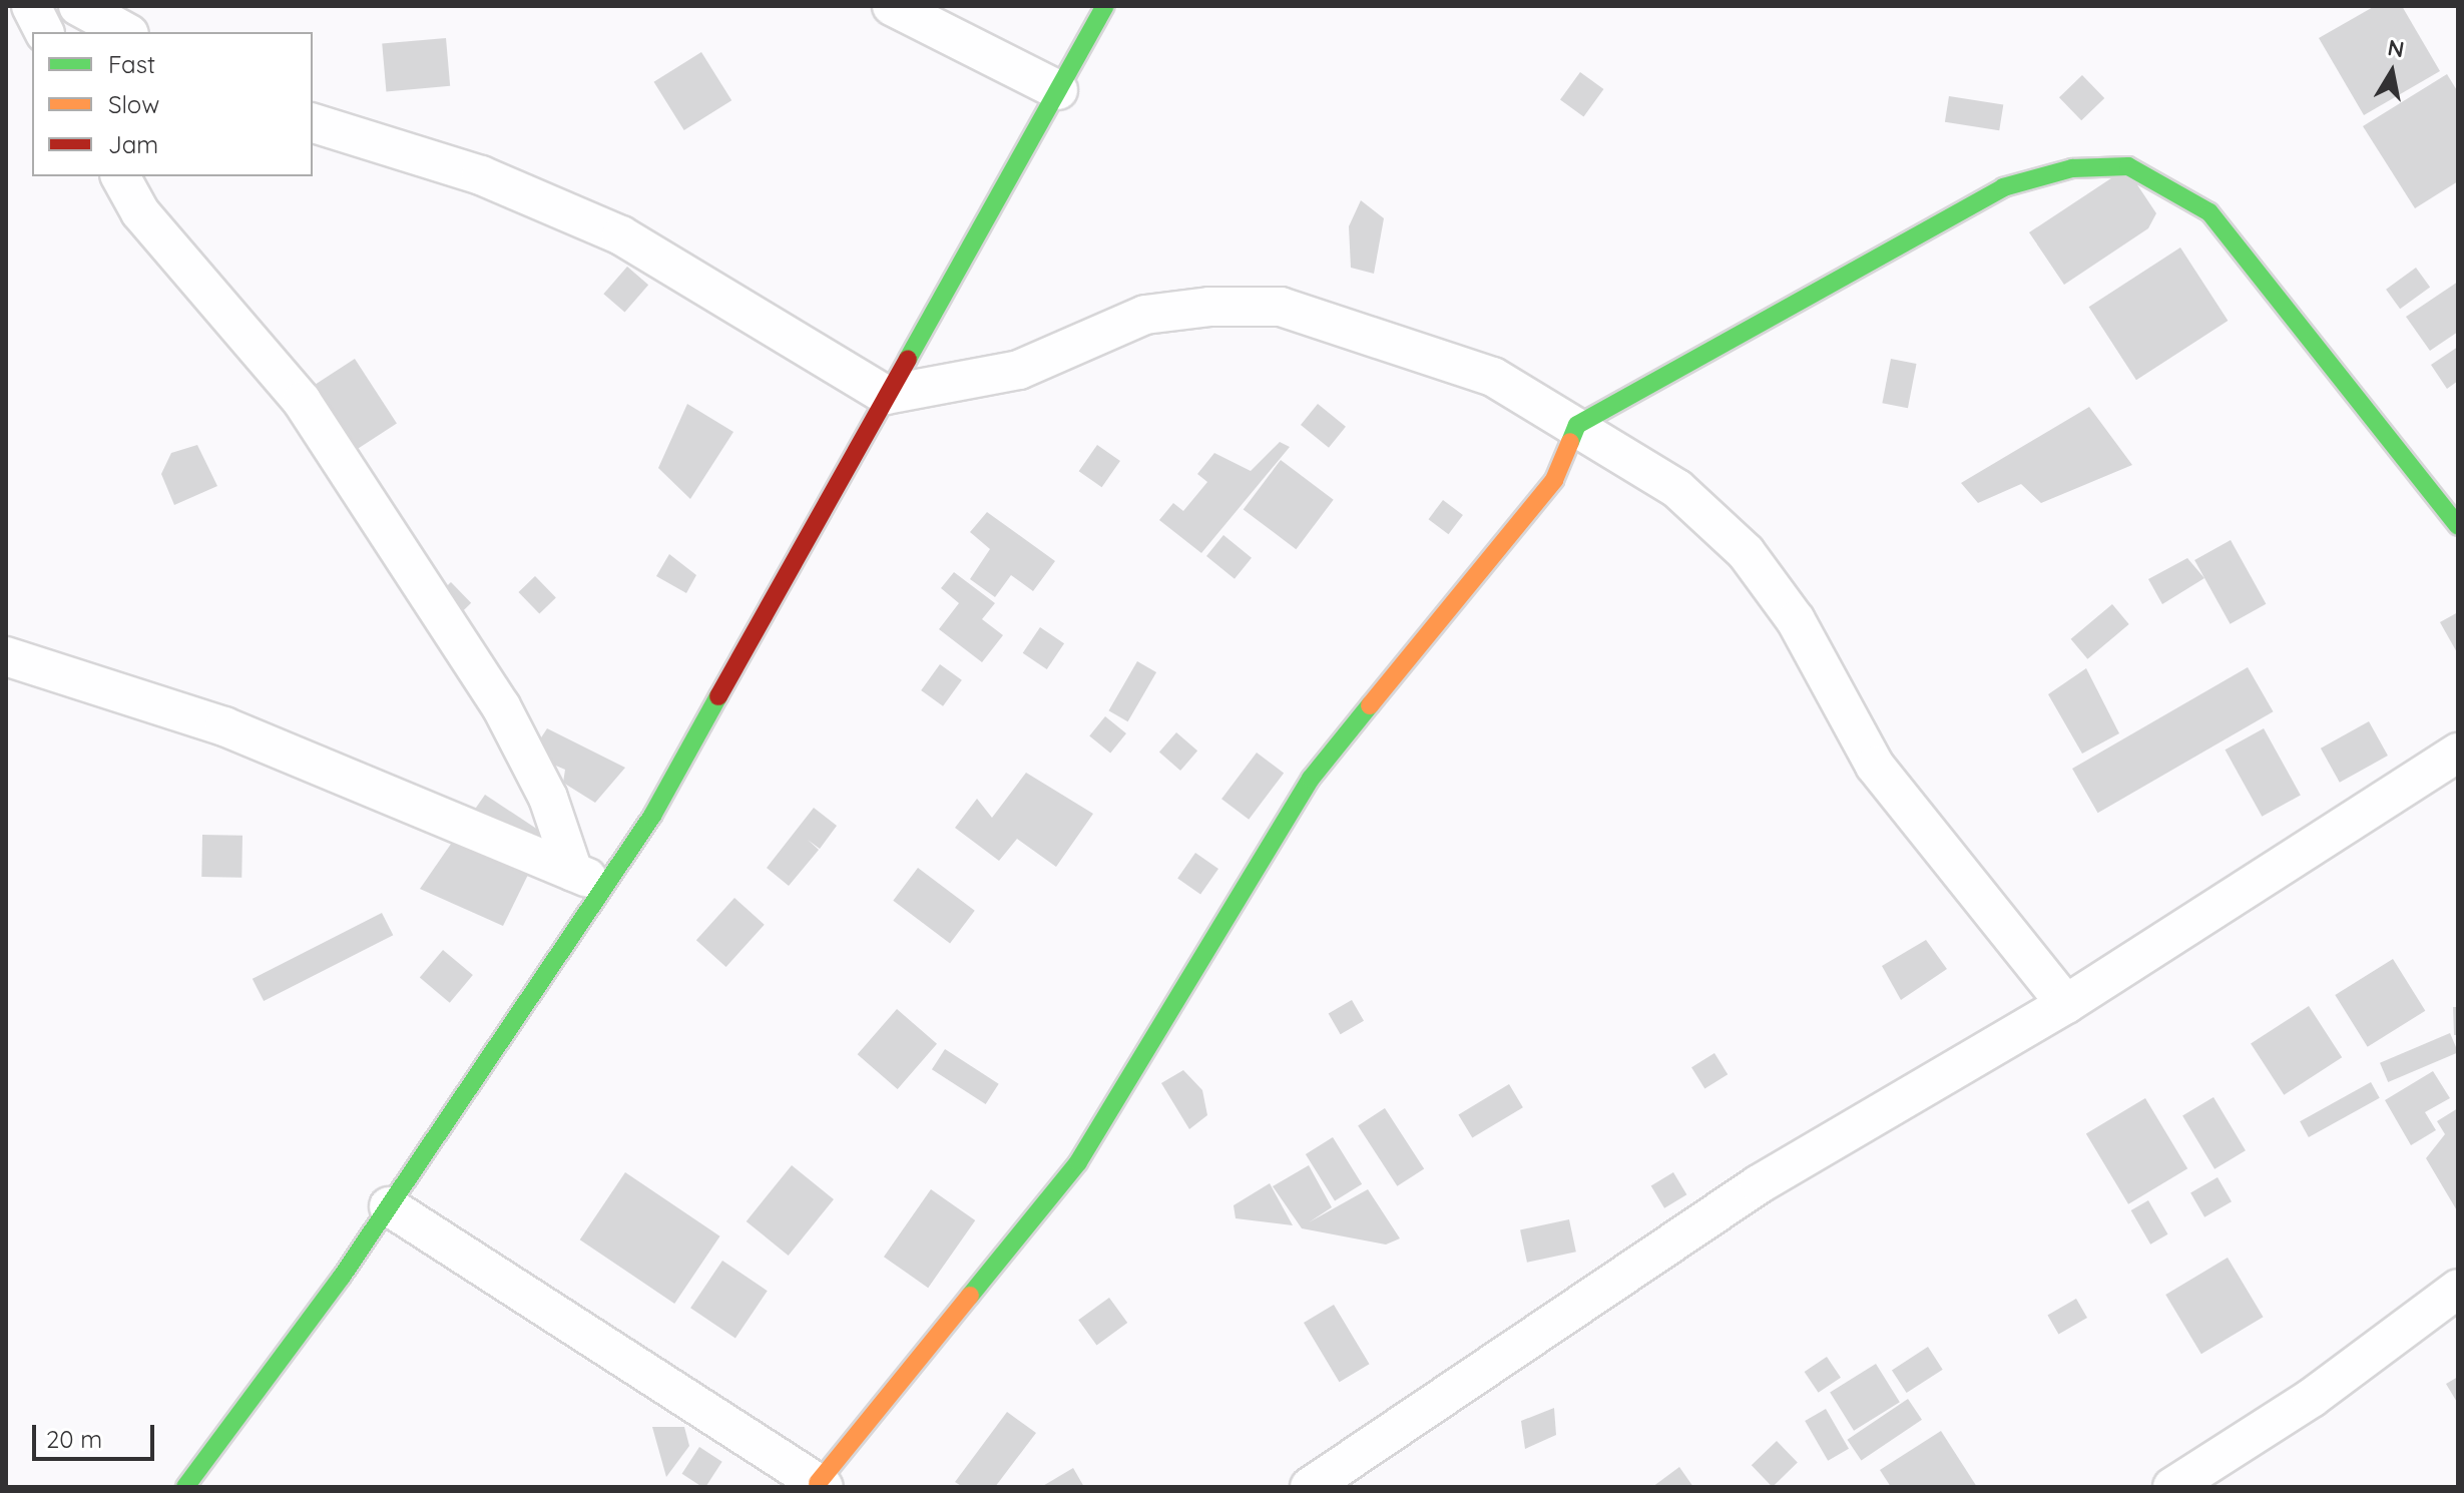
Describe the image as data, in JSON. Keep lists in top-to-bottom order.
{
  "legend": ["Fast", "Slow", "Jam"],
  "scale_bar": "20 m",
  "north": "top"
}
